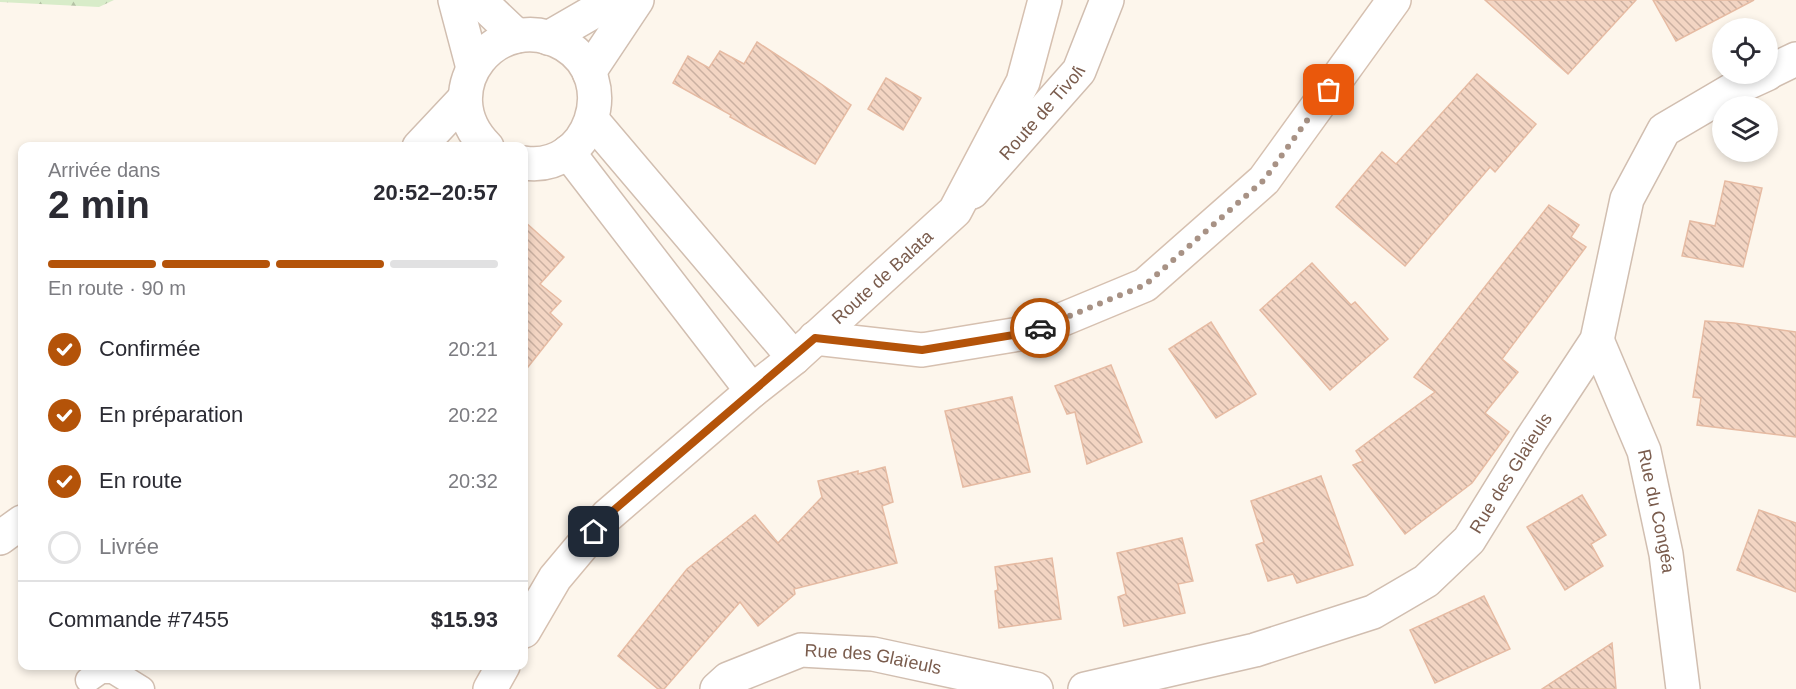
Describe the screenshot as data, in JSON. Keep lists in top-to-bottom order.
{
  "streets": {
    "street": [
      "Route de Tivoli",
      "Route de Balata",
      "Rue des Glaïeuls",
      "Rue du Congéa"
    ]
  },
  "crossings": [
    ["Route de Tivoli", "Route de Balata"],
    ["Rue des Glaïeuls", "Rue du Congéa"]
  ],
  "page": {
    "heading": ["2 min", "Arrivée dans", "20:52–20:57"],
    "panel": ["Commande #7455", "$15.93"],
    "bar": "En route · 90 m",
    "list": [
      ["Confirmée", "20:21"],
      ["En préparation", "20:22"],
      ["En route", "20:32"],
      "Livrée"
    ]
  }
}
